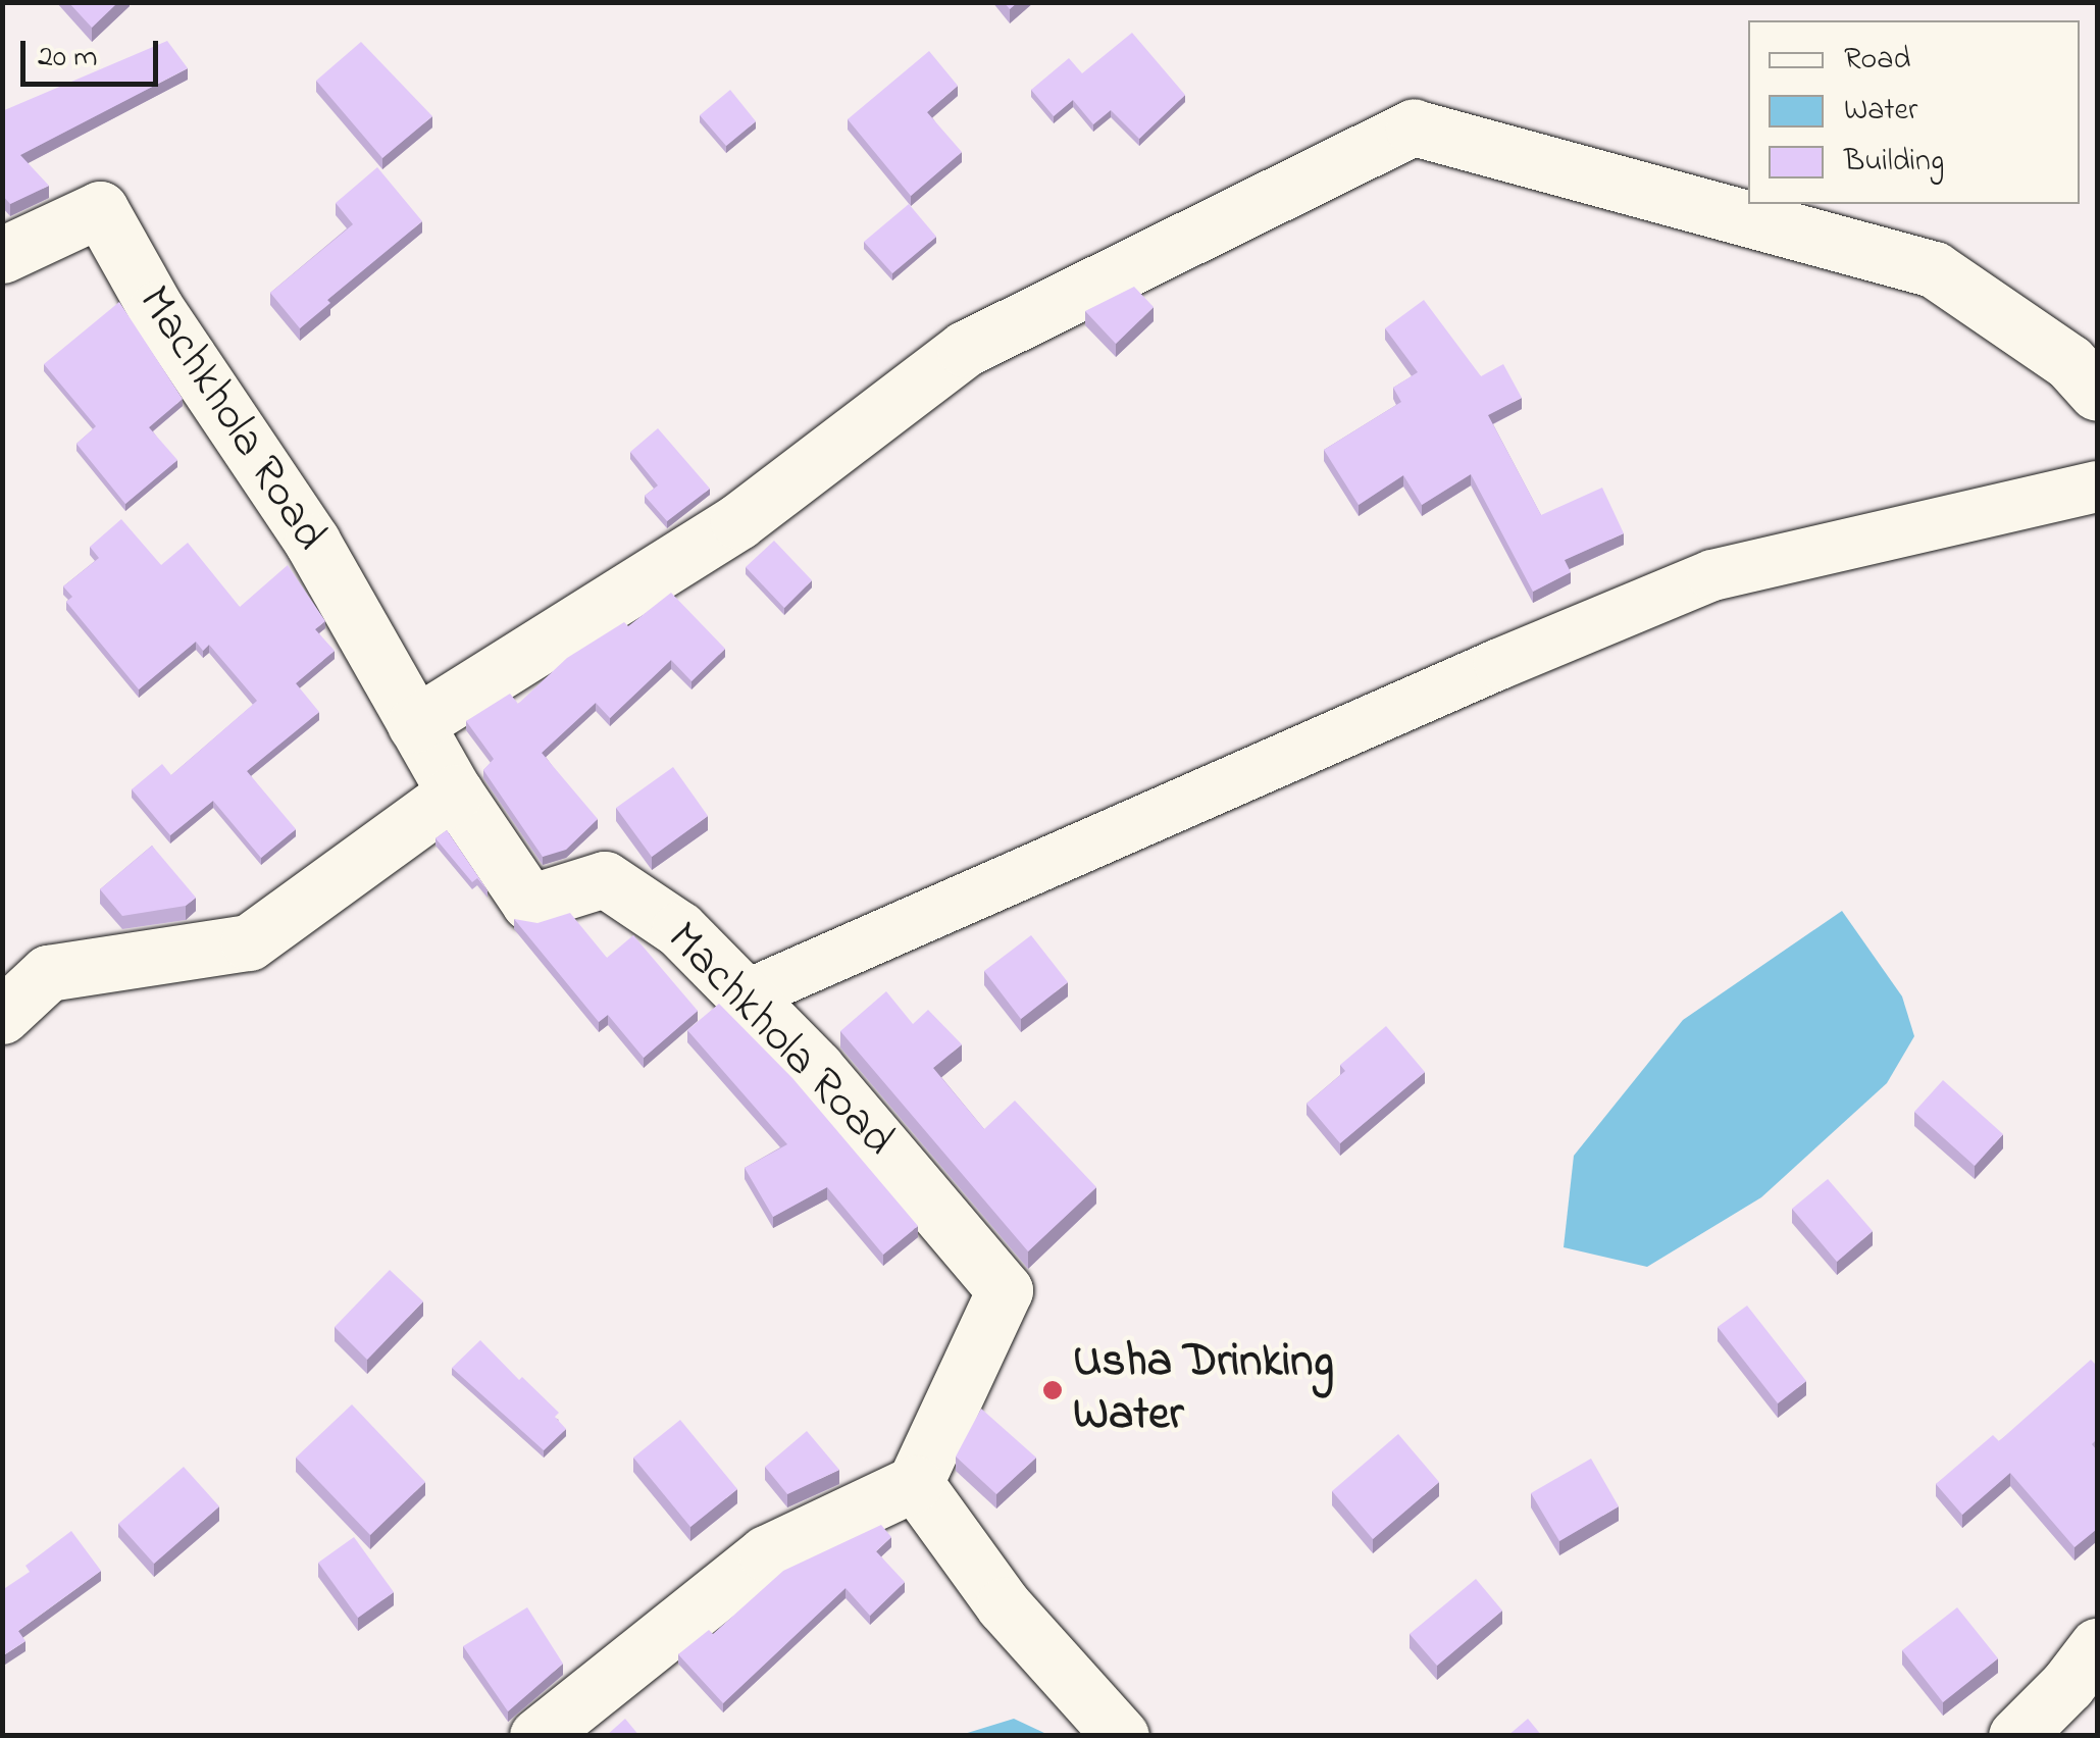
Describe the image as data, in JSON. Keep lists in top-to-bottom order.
{
  "streets": {
    "street": ["Machkhola Road"]
  },
  "places": ["Usha Drinking Water"],
  "legend": ["Road", "Water", "Building"],
  "scale_bar": "20 m"
}
